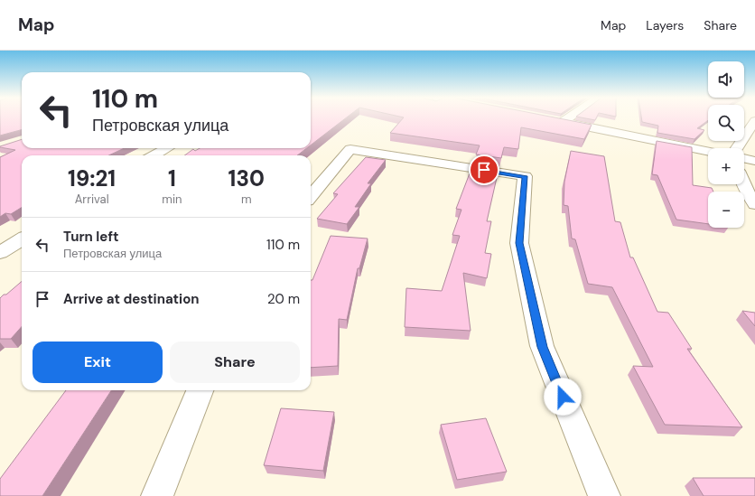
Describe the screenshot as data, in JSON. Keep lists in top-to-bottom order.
{
  "page": {
    "header": "Map",
    "nav": ["Map", "Layers", "Share"],
    "map_buttons": ["+", "−"],
    "turn": ["110 m", "Петровская улица"],
    "eta": [
      "19:21",
      "Arrival",
      "1",
      "min",
      "130",
      "m"
    ],
    "list": [
      {
        "name": "Turn left",
        "note": "Петровская улица",
        "value": "110 m"
      },
      {
        "name": "Arrive at destination",
        "value": "20 m"
      }
    ],
    "buttons": ["Exit", "Share"]
  }
}
